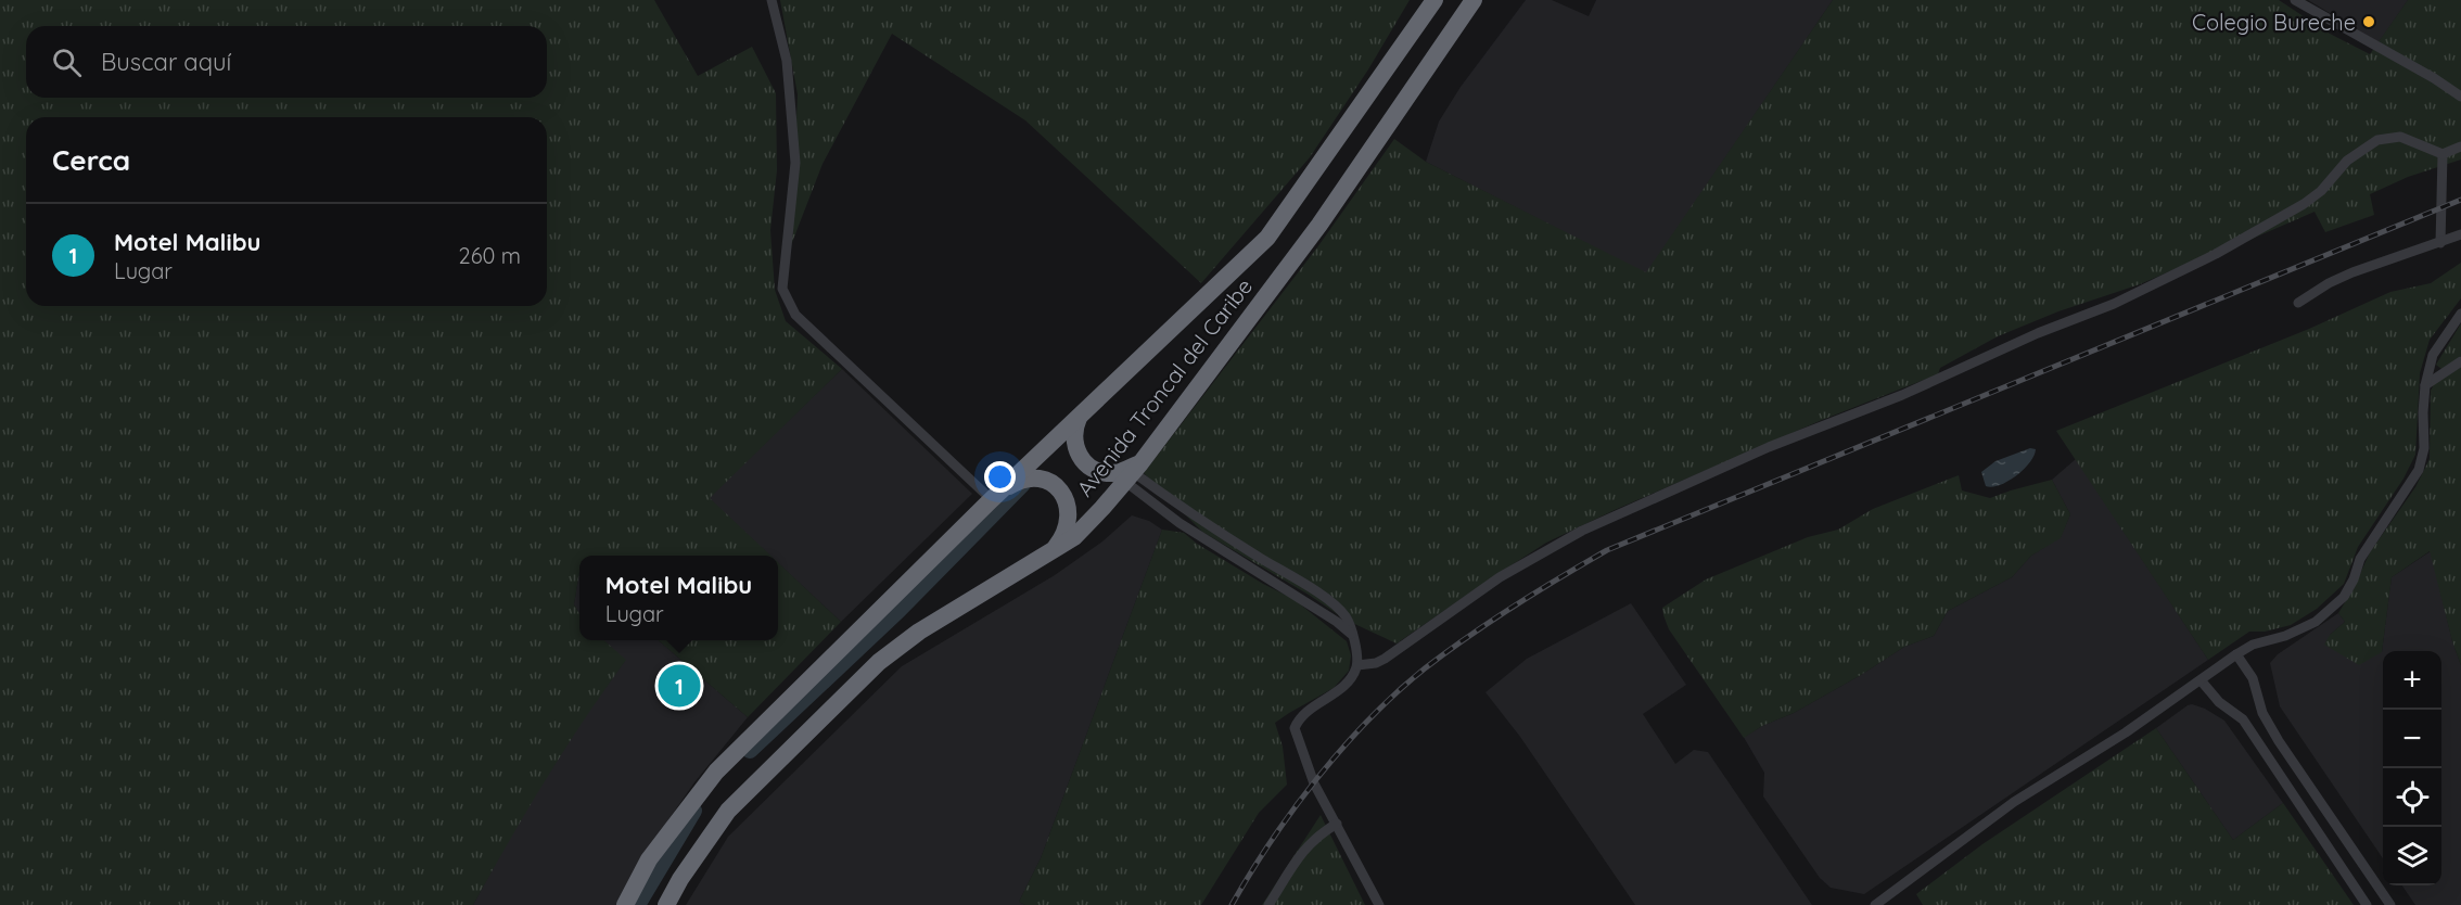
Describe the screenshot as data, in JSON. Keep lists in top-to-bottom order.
{
  "streets": {
    "highway": ["Avenida Troncal del Caribe"]
  },
  "places": ["Colegio Bureche"],
  "page": {
    "search": "Buscar aquí",
    "heading": "Cerca",
    "list": [
      {
        "mark": "1",
        "name": "Motel Malibu",
        "note": "Lugar",
        "value": "260 m"
      }
    ],
    "popup": ["Motel Malibu", "Lugar"],
    "map_buttons": ["+", "−"],
    "pins": "1"
  }
}
